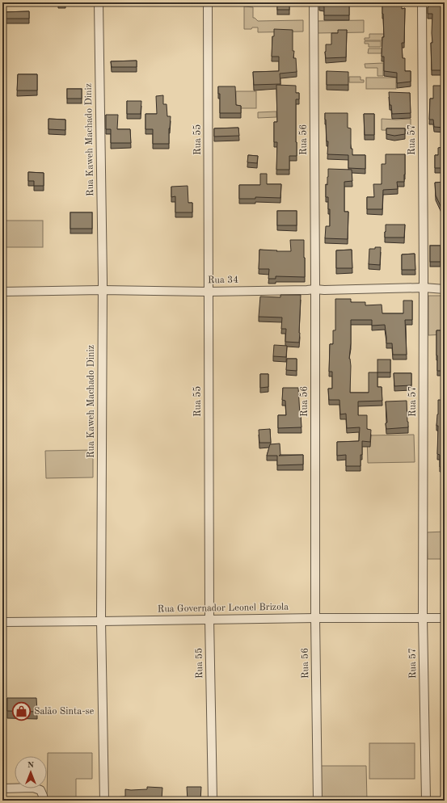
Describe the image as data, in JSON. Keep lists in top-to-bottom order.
{
  "streets": {
    "street": [
      "Rua Kaweh Machado Diniz",
      "Rua 55",
      "Rua 56",
      "Rua 57",
      "Rua 34",
      "Rua Governador Leonel Brizola"
    ]
  },
  "crossings": [
    ["Rua Kaweh Machado Diniz", "Rua 34"],
    ["Rua Kaweh Machado Diniz", "Rua Governador Leonel Brizola"],
    ["Rua 55", "Rua 34"],
    ["Rua 55", "Rua Governador Leonel Brizola"],
    ["Rua 56", "Rua 34"],
    ["Rua 56", "Rua Governador Leonel Brizola"],
    ["Rua 57", "Rua 34"],
    ["Rua 57", "Rua Governador Leonel Brizola"]
  ],
  "places": {
    "shop": ["Salão Sinta-se"]
  },
  "north": "top"
}
